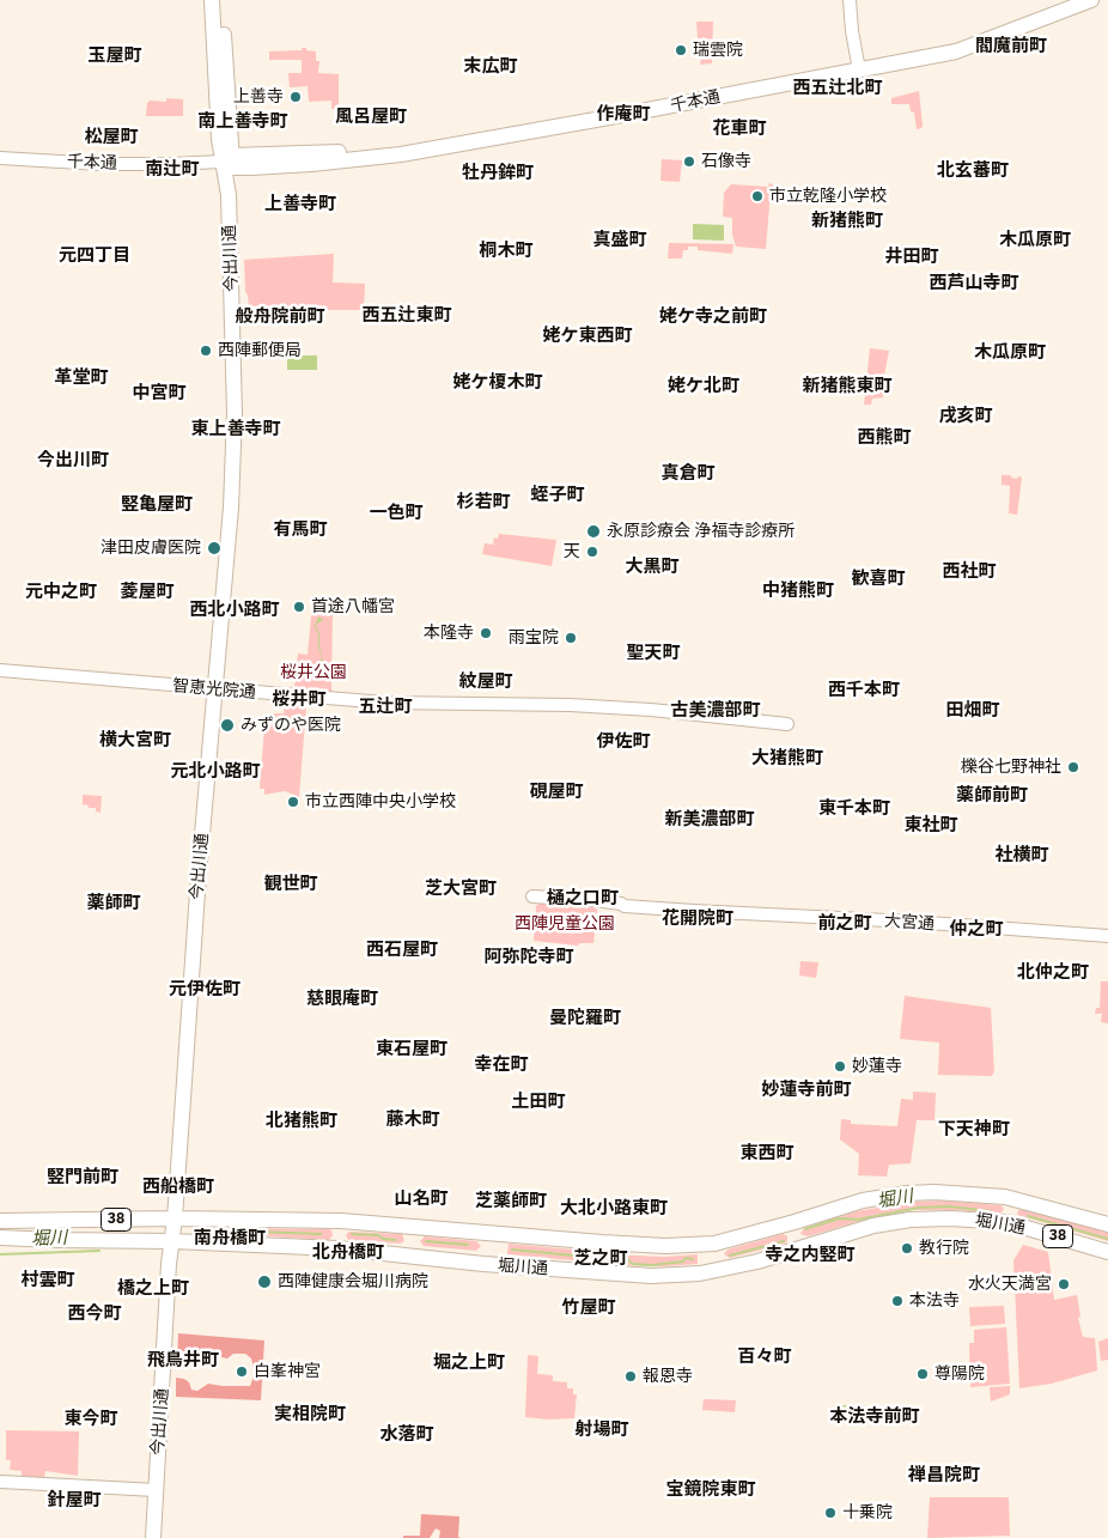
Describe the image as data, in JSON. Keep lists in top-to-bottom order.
{
  "streets": {
    "main road": [
      "千本通",
      "今出川通",
      "38",
      "堀川通"
    ],
    "street": ["智恵光院通", "大宮通"]
  },
  "crossings": [
    ["千本通", "今出川通"],
    ["今出川通", "智恵光院通"],
    ["今出川通", "堀川通"]
  ],
  "districts": [
    "閻魔前町",
    "玉屋町",
    "末広町",
    "西五辻北町",
    "作庵町",
    "風呂屋町",
    "南上善寺町",
    "花車町",
    "松屋町",
    "南辻町",
    "北玄蕃町",
    "牡丹鉾町",
    "上善寺町",
    "新猪熊町",
    "真盛町",
    "木瓜原町",
    "桐木町",
    "元四丁目",
    "井田町",
    "西芦山寺町",
    "西五辻東町",
    "般舟院前町",
    "姥ケ寺之前町",
    "姥ケ東西町",
    "木瓜原町",
    "革堂町",
    "姥ケ榎木町",
    "姥ケ北町",
    "新猪熊東町",
    "中宮町",
    "戌亥町",
    "東上善寺町",
    "西熊町",
    "今出川町",
    "真倉町",
    "蛭子町",
    "杉若町",
    "竪亀屋町",
    "一色町",
    "有馬町",
    "大黒町",
    "西社町",
    "歓喜町",
    "中猪熊町",
    "元中之町",
    "菱屋町",
    "西北小路町",
    "聖天町",
    "紋屋町",
    "西千本町",
    "桜井町",
    "五辻町",
    "古美濃部町",
    "田畑町",
    "横大宮町",
    "伊佐町",
    "大猪熊町",
    "元北小路町",
    "硯屋町",
    "薬師前町",
    "東千本町",
    "新美濃部町",
    "東社町",
    "社横町",
    "観世町",
    "芝大宮町",
    "樋之口町",
    "薬師町",
    "花開院町",
    "前之町",
    "仲之町",
    "西石屋町",
    "阿弥陀寺町",
    "北仲之町",
    "元伊佐町",
    "慈眼庵町",
    "曼陀羅町",
    "東石屋町",
    "幸在町",
    "妙蓮寺前町",
    "土田町",
    "藤木町",
    "北猪熊町",
    "下天神町",
    "東西町",
    "竪門前町",
    "西船橋町",
    "山名町",
    "芝薬師町",
    "大北小路東町",
    "南舟橋町",
    "北舟橋町",
    "寺之内竪町",
    "芝之町",
    "村雲町",
    "橋之上町",
    "竹屋町",
    "西今町",
    "百々町",
    "飛鳥井町",
    "堀之上町",
    "実相院町",
    "本法寺前町",
    "東今町",
    "射場町",
    "水落町",
    "禅昌院町",
    "宝鏡院東町",
    "針屋町"
  ],
  "water": ["堀川"],
  "parks": ["桜井公園", "西陣児童公園"],
  "places": [
    "瑞雲院",
    "上善寺",
    "石像寺",
    "市立乾隆小学校",
    "西陣郵便局",
    "永原診療会 浄福寺診療所",
    "津田皮膚医院",
    "天",
    "首途八幡宮",
    "本隆寺",
    "雨宝院",
    "みずのや医院",
    "櫟谷七野神社",
    "市立西陣中央小学校",
    "妙蓮寺",
    "教行院",
    "西陣健康会堀川病院",
    "水火天満宮",
    "本法寺",
    "白峯神宮",
    "尊陽院",
    "報恩寺",
    "十乗院"
  ]
}
